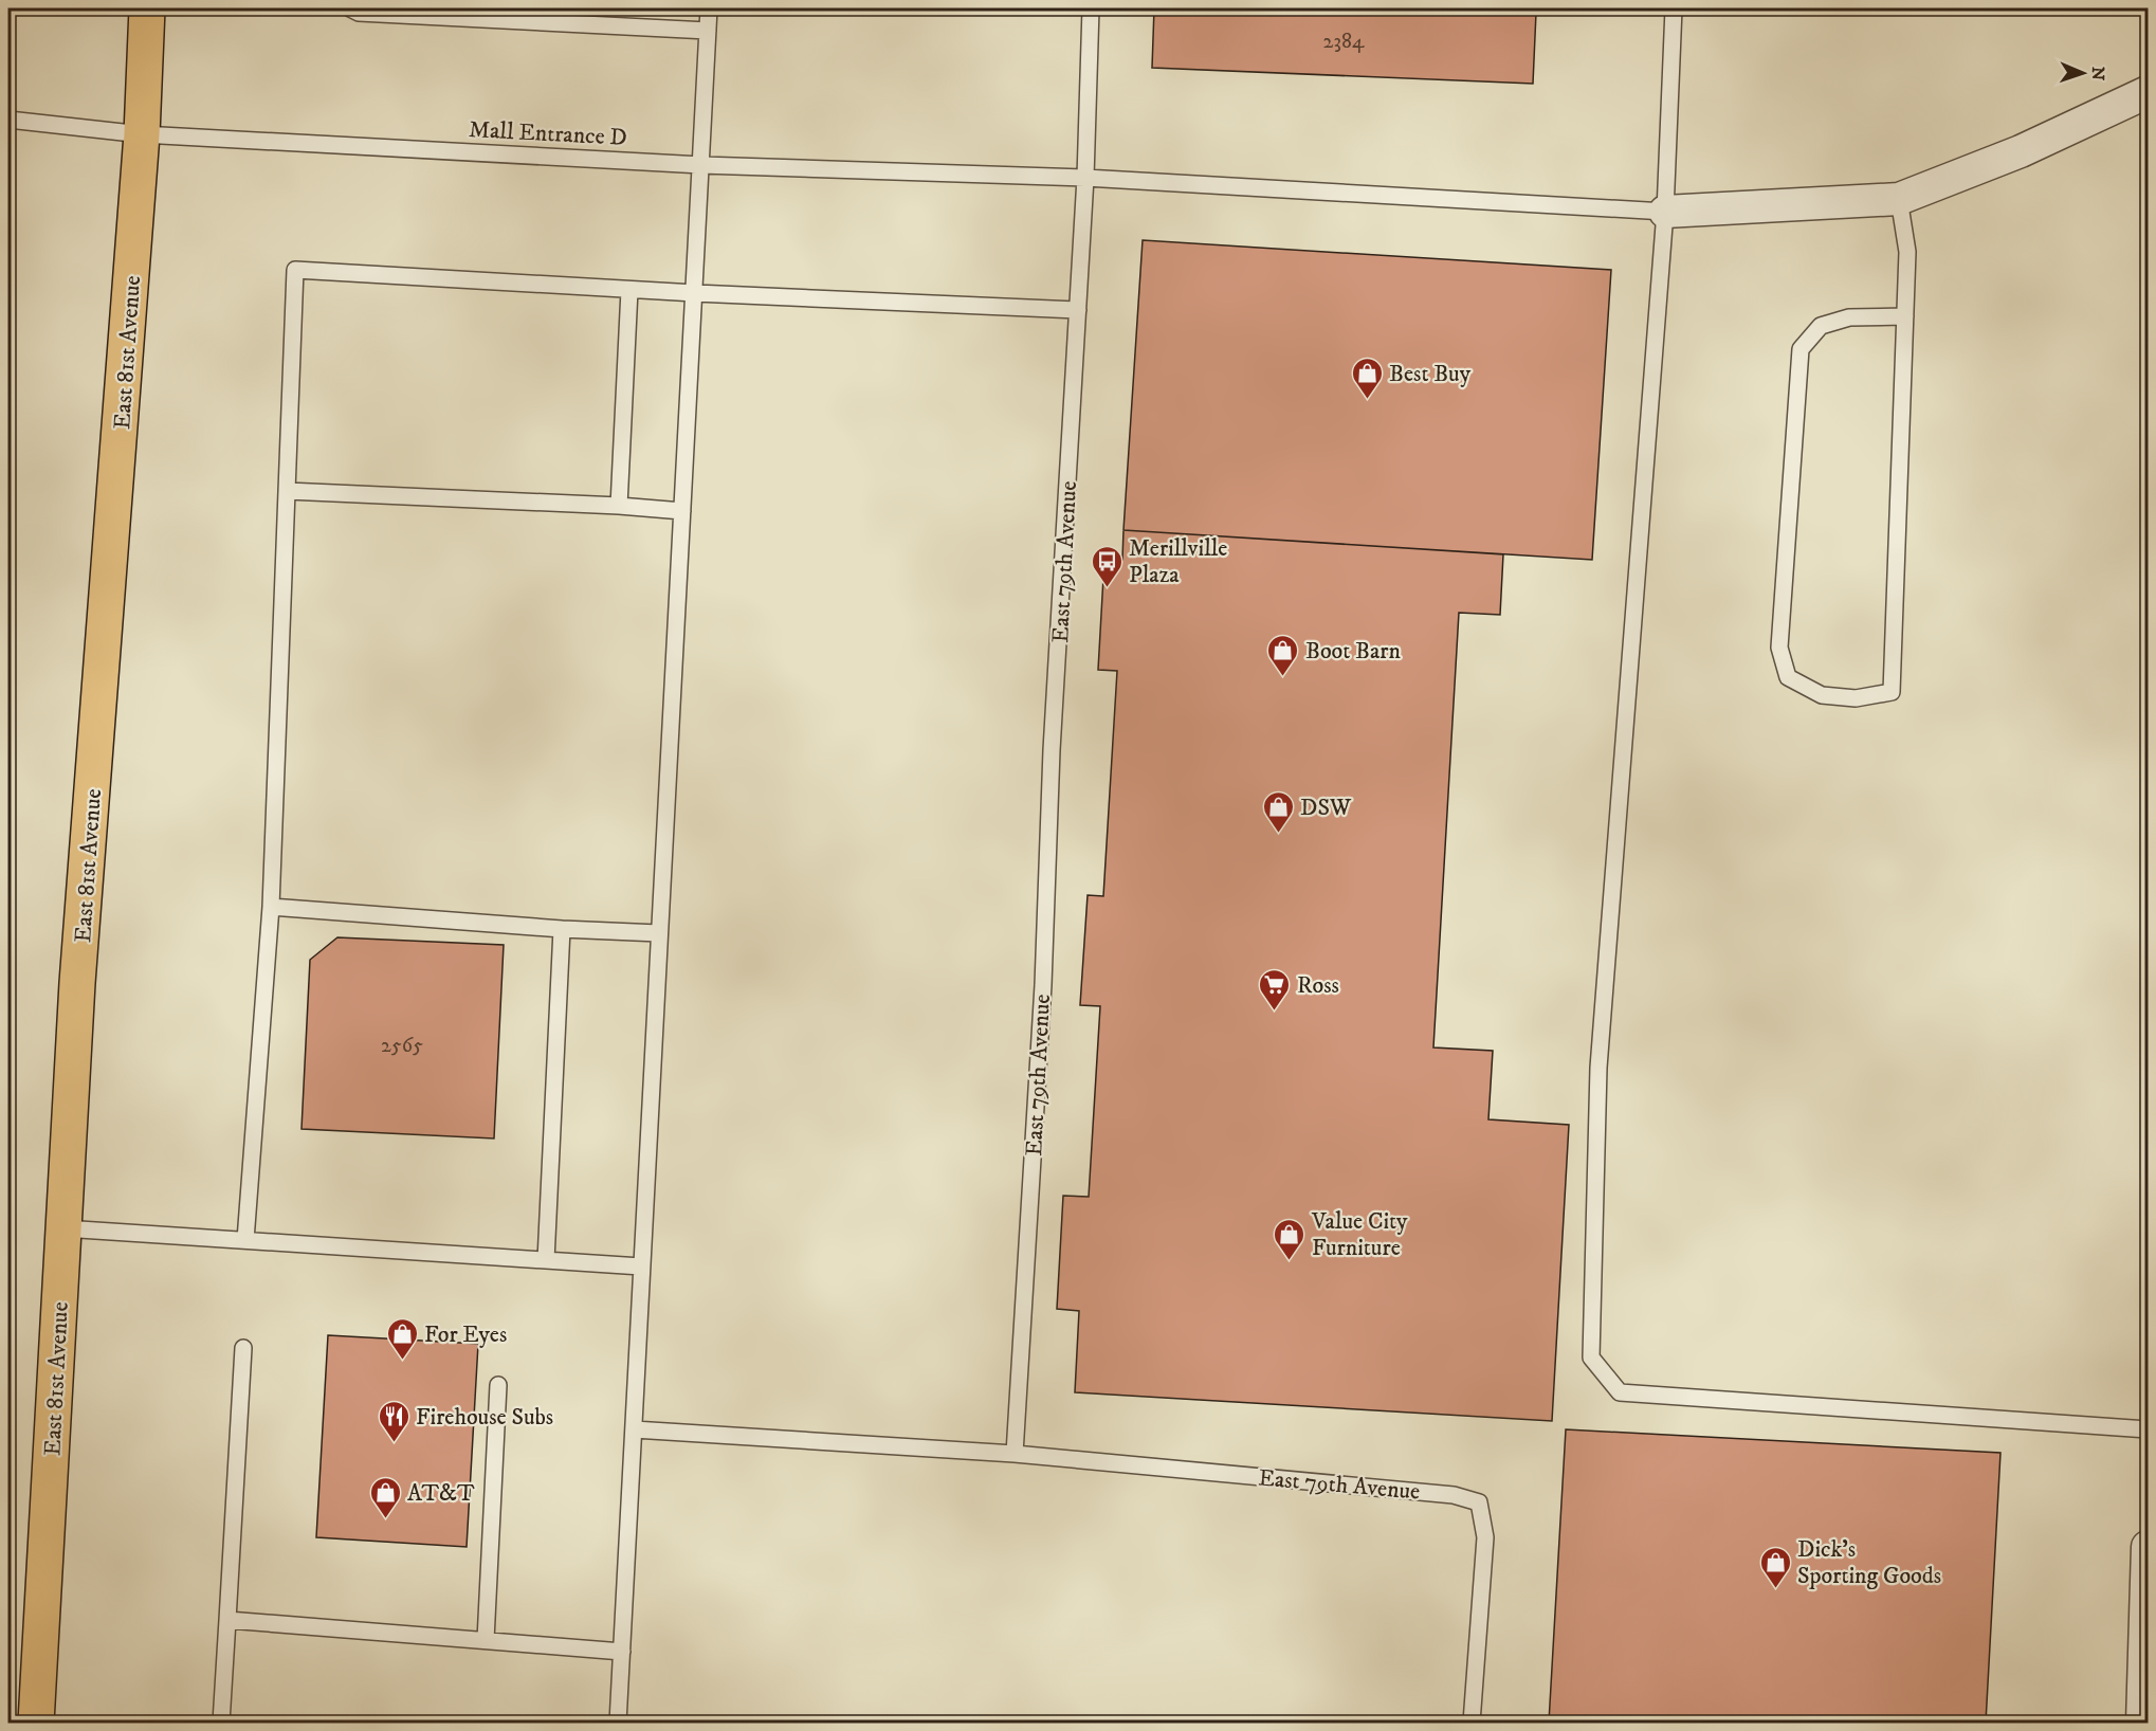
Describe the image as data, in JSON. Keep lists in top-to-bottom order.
{
  "streets": {
    "highway": ["East 81st Avenue"],
    "lane": ["Mall Entrance D", "East 79th Avenue"]
  },
  "crossings": [
    ["Mall Entrance D", "East 81st Avenue"],
    ["Mall Entrance D", "East 79th Avenue"]
  ],
  "places": {
    "shop": [
      "Best Buy",
      "Boot Barn",
      "DSW",
      "Value City Furniture",
      "For Eyes",
      "AT&T",
      "Dick's Sporting Goods"
    ],
    "bus stop": ["Merillville Plaza"],
    "supermarket": ["Ross"],
    "restaurant": ["Firehouse Subs"]
  },
  "house_numbers": ["2384", "2565"],
  "north": "right"
}
